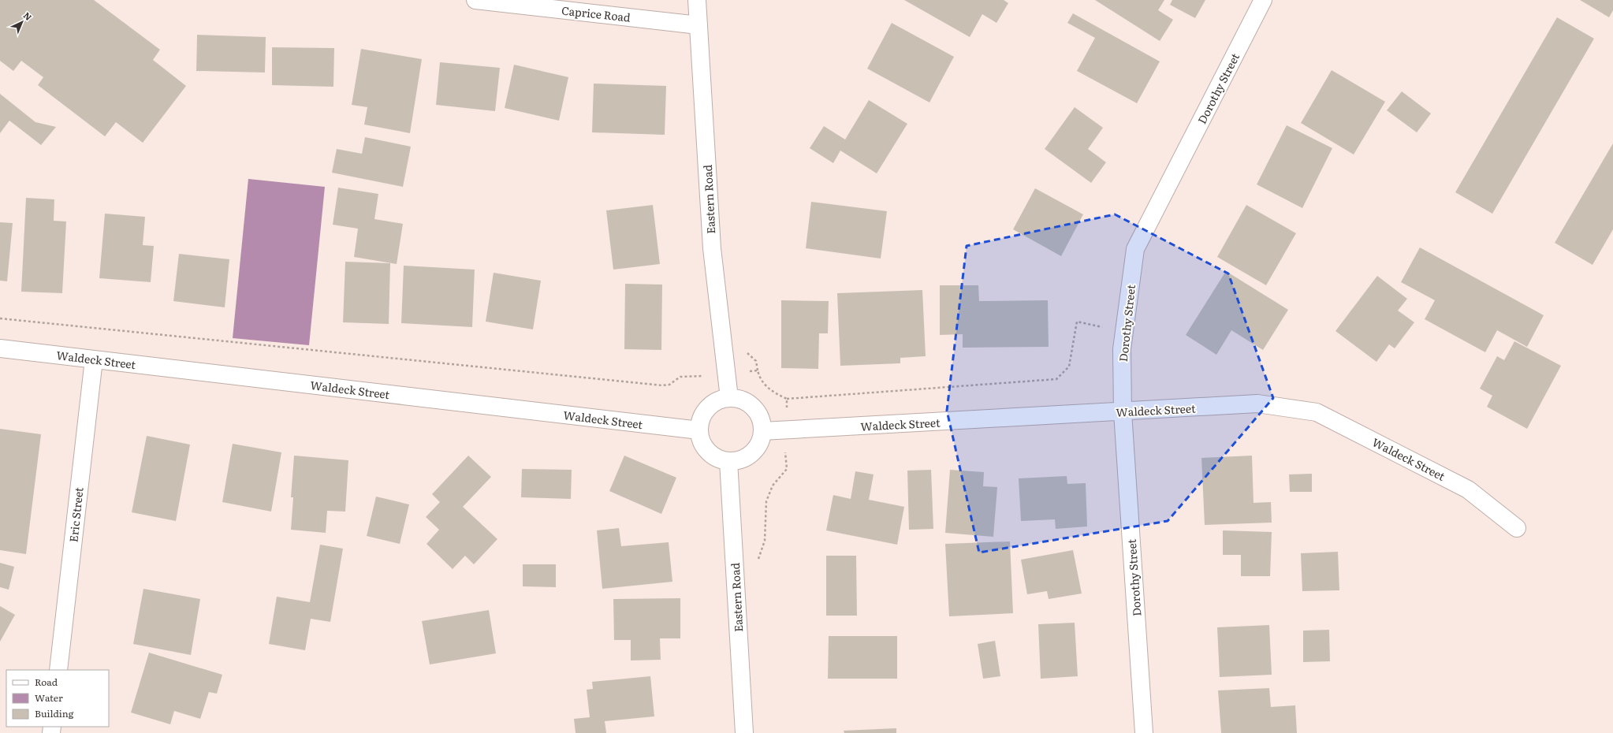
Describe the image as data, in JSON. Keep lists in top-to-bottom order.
{
  "streets": {
    "street": [
      "Caprice Road",
      "Dorothy Street",
      "Eastern Road",
      "Waldeck Street",
      "Eric Street"
    ]
  },
  "crossings": [
    ["Caprice Road", "Eastern Road"],
    ["Dorothy Street", "Waldeck Street"],
    ["Eastern Road", "Waldeck Street"],
    ["Waldeck Street", "Eric Street"]
  ],
  "legend": ["Road", "Water", "Building"],
  "north": "top right"
}
